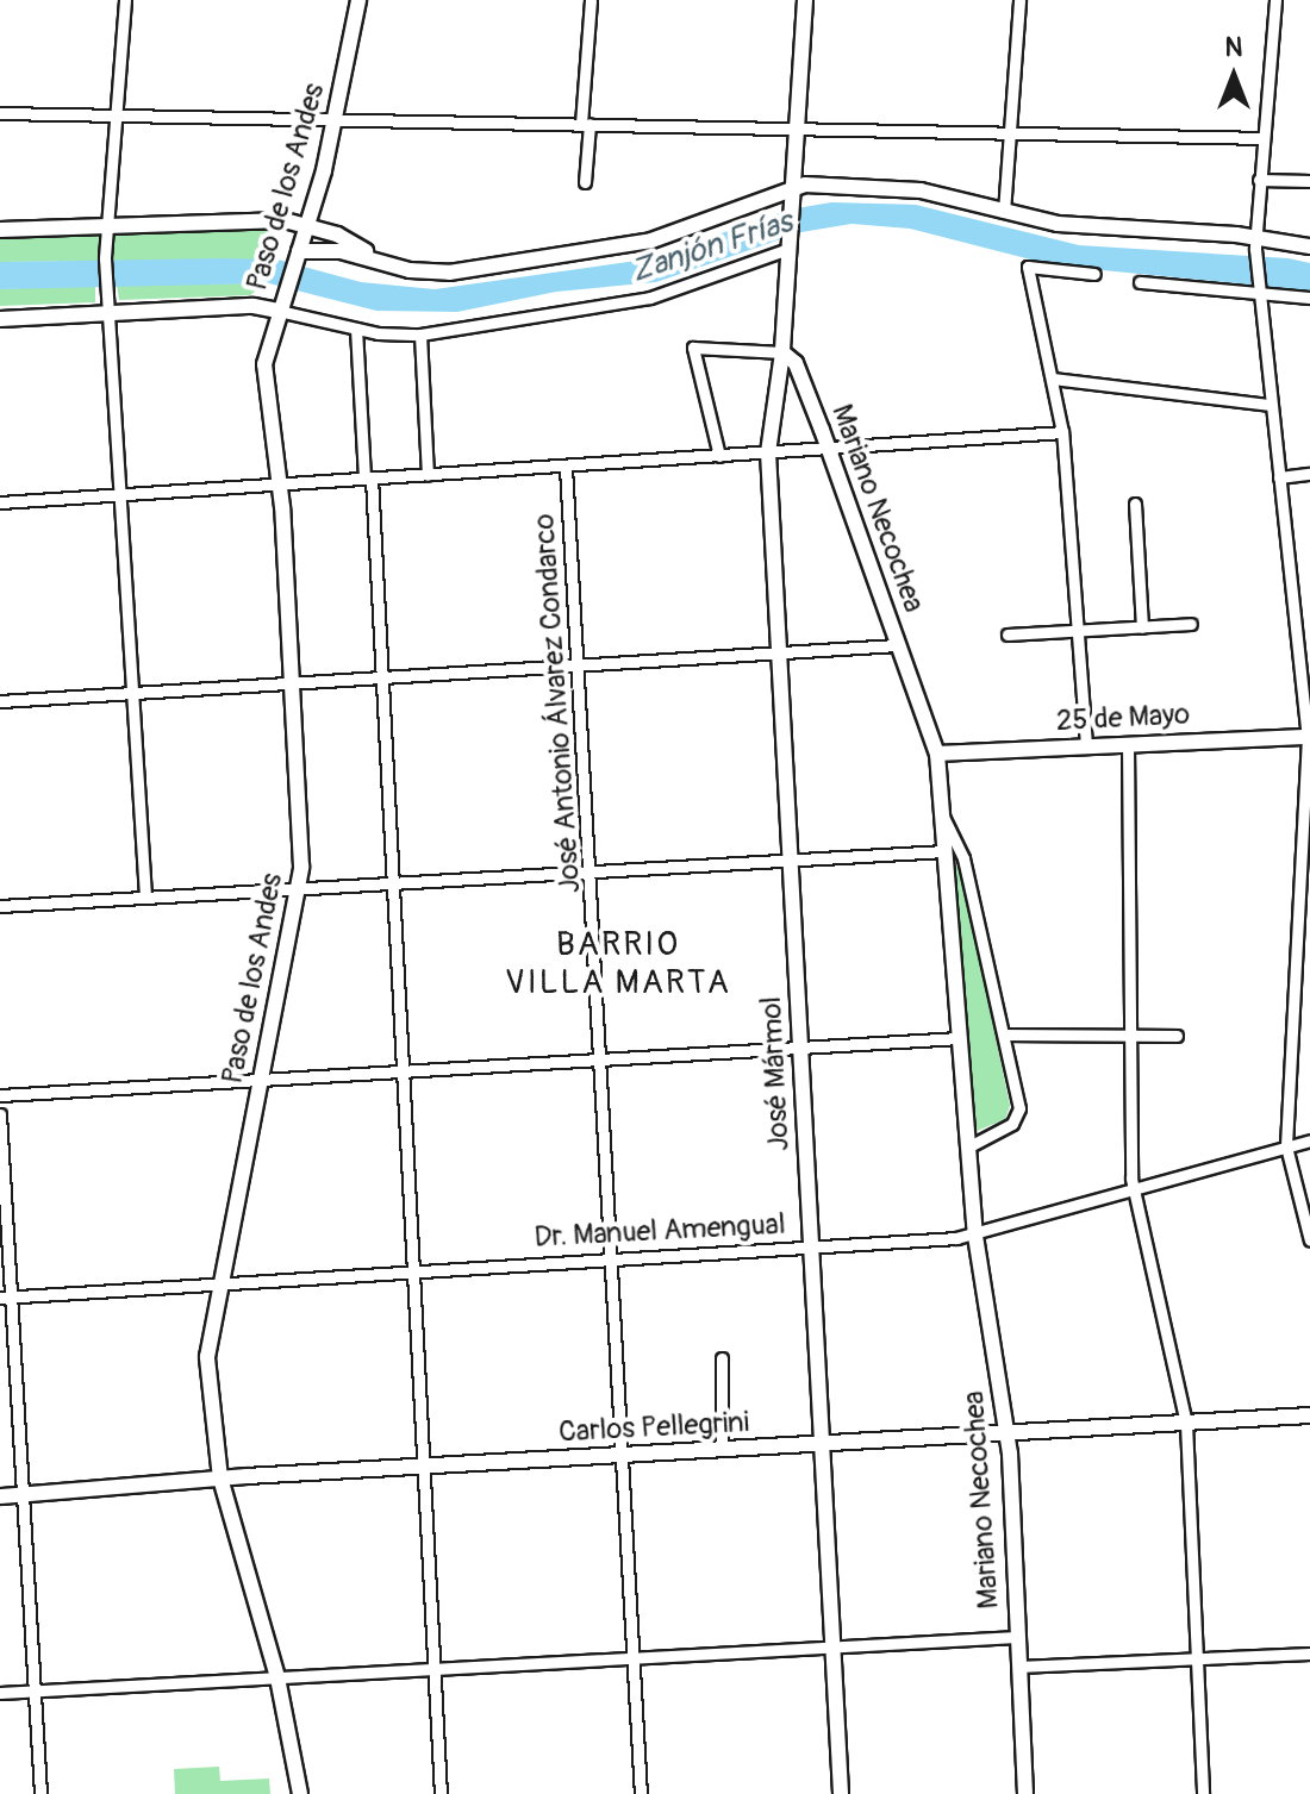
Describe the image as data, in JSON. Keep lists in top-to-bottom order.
{
  "streets": {
    "street": [
      "Paso de los Andes",
      "Mariano Necochea",
      "José Antonio Álvarez Condarco",
      "25 de Mayo",
      "José Mármol",
      "Dr. Manuel Amengual",
      "Carlos Pellegrini"
    ]
  },
  "crossings": [
    ["Paso de los Andes", "Dr. Manuel Amengual"],
    ["Paso de los Andes", "Carlos Pellegrini"],
    ["Mariano Necochea", "25 de Mayo"],
    ["Mariano Necochea", "José Mármol"],
    ["Mariano Necochea", "Dr. Manuel Amengual"],
    ["Mariano Necochea", "Carlos Pellegrini"],
    ["José Antonio Álvarez Condarco", "Dr. Manuel Amengual"],
    ["José Antonio Álvarez Condarco", "Carlos Pellegrini"],
    ["José Mármol", "Dr. Manuel Amengual"],
    ["José Mármol", "Carlos Pellegrini"]
  ],
  "districts": ["BARRIO VILLA MARTA"],
  "water": ["Zanjón Frías"],
  "north": "top"
}
